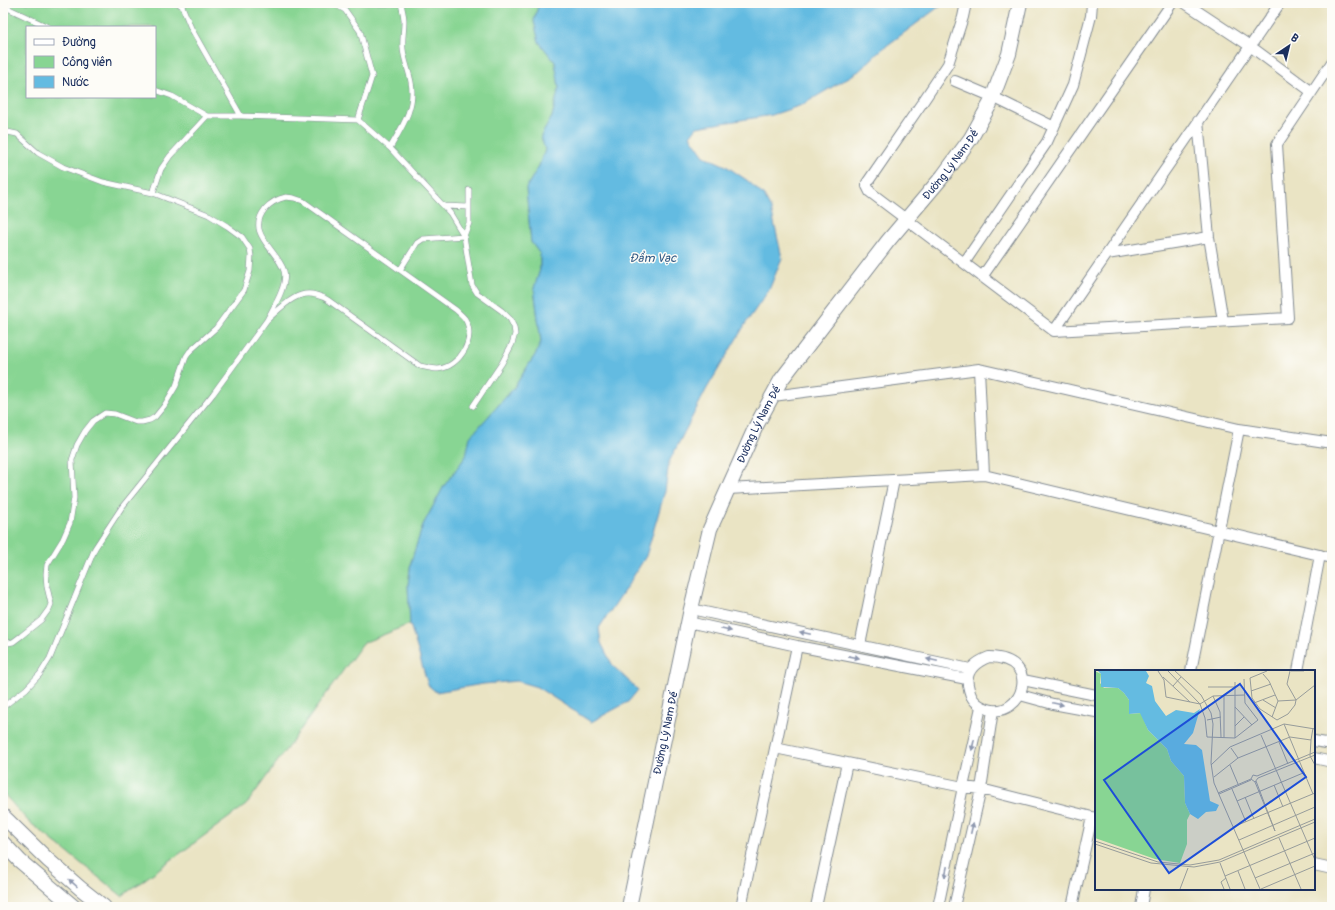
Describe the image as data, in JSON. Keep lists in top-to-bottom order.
{
  "streets": {
    "street": ["Đường Lý Nam Đế"]
  },
  "water": ["Đầm Vạc"],
  "legend": ["Đường", "Công viên", "Nước"],
  "north": "top right"
}
